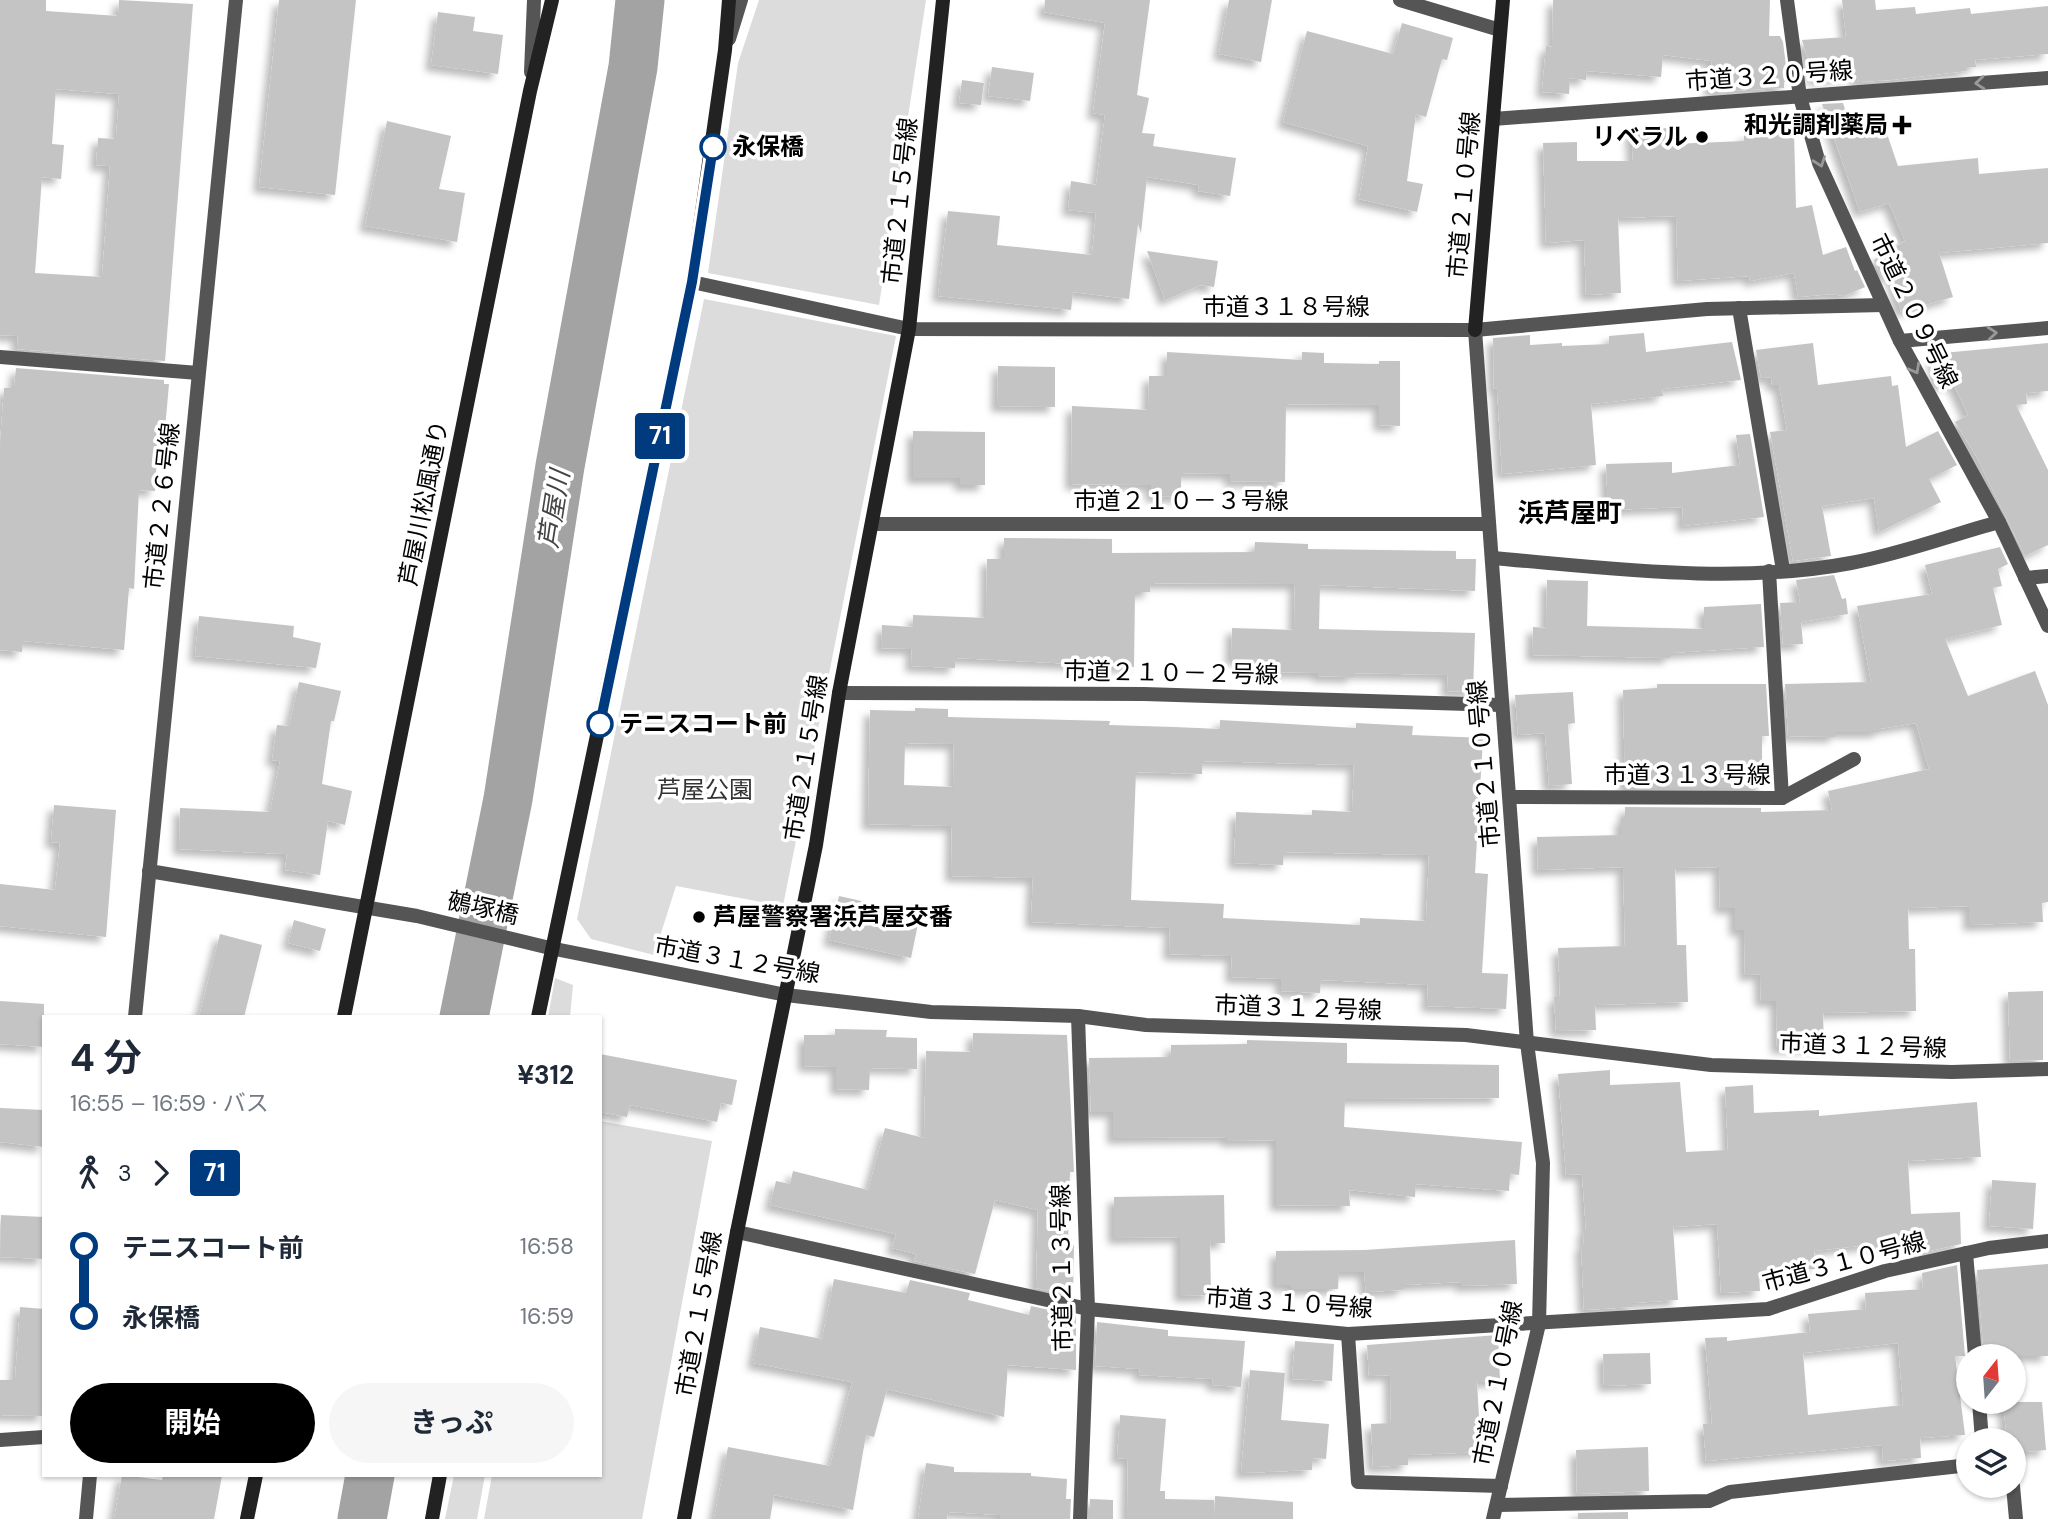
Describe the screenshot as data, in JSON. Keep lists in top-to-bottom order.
{
  "streets": {
    "street": [
      "市道３２０号線",
      "市道２１０号線",
      "市道２１５号線",
      "市道３１８号線",
      "市道２０９号線",
      "市道２１０－３号線",
      "芦屋川松風通り",
      "市道２２６号線",
      "市道２１０－２号線",
      "市道３１３号線",
      "鵺塚橋",
      "市道３１２号線",
      "市道３１０号線",
      "市道２１３号線"
    ]
  },
  "crossings": [
    ["市道３２０号線", "市道２１０号線"],
    ["市道３２０号線", "市道２０９号線"],
    ["市道２１０号線", "市道３１８号線"],
    ["市道２１０号線", "市道２１０－３号線"],
    ["市道２１０号線", "市道２１０－２号線"],
    ["市道２１０号線", "市道３１３号線"],
    ["市道２１０号線", "市道３１２号線"],
    ["市道２１０号線", "市道３１０号線"],
    ["市道２１５号線", "市道３１８号線"],
    ["市道２１５号線", "市道２１０－３号線"],
    ["市道２１５号線", "市道２１０－２号線"],
    ["市道２１５号線", "市道３１２号線"],
    ["市道２１５号線", "市道３１０号線"],
    ["市道３１８号線", "市道２０９号線"],
    ["芦屋川松風通り", "鵺塚橋"],
    ["鵺塚橋", "市道３１２号線"],
    ["市道３１２号線", "市道２１３号線"],
    ["市道３１０号線", "市道２１３号線"]
  ],
  "one_way": ["市道３２０号線", "市道２０９号線"],
  "districts": ["浜芦屋町"],
  "water": ["芦屋川"],
  "parks": ["芦屋公園"],
  "places": {
    "health": ["和光調剤薬局"],
    "other": [
      "リベラル",
      "永保橋",
      "テニスコート前",
      "芦屋警察署浜芦屋交番"
    ]
  },
  "lines": ["bus line 71"],
  "north": "top",
  "page": {
    "on_map": "71",
    "heading": ["4 分", "16:55 – 16:59 · バス", "¥312"],
    "legs": ["3", "71"],
    "list": [
      {
        "name": "テニスコート前",
        "value": "16:58"
      },
      {
        "name": "永保橋",
        "value": "16:59"
      }
    ],
    "buttons": ["開始", "きっぷ"]
  }
}
